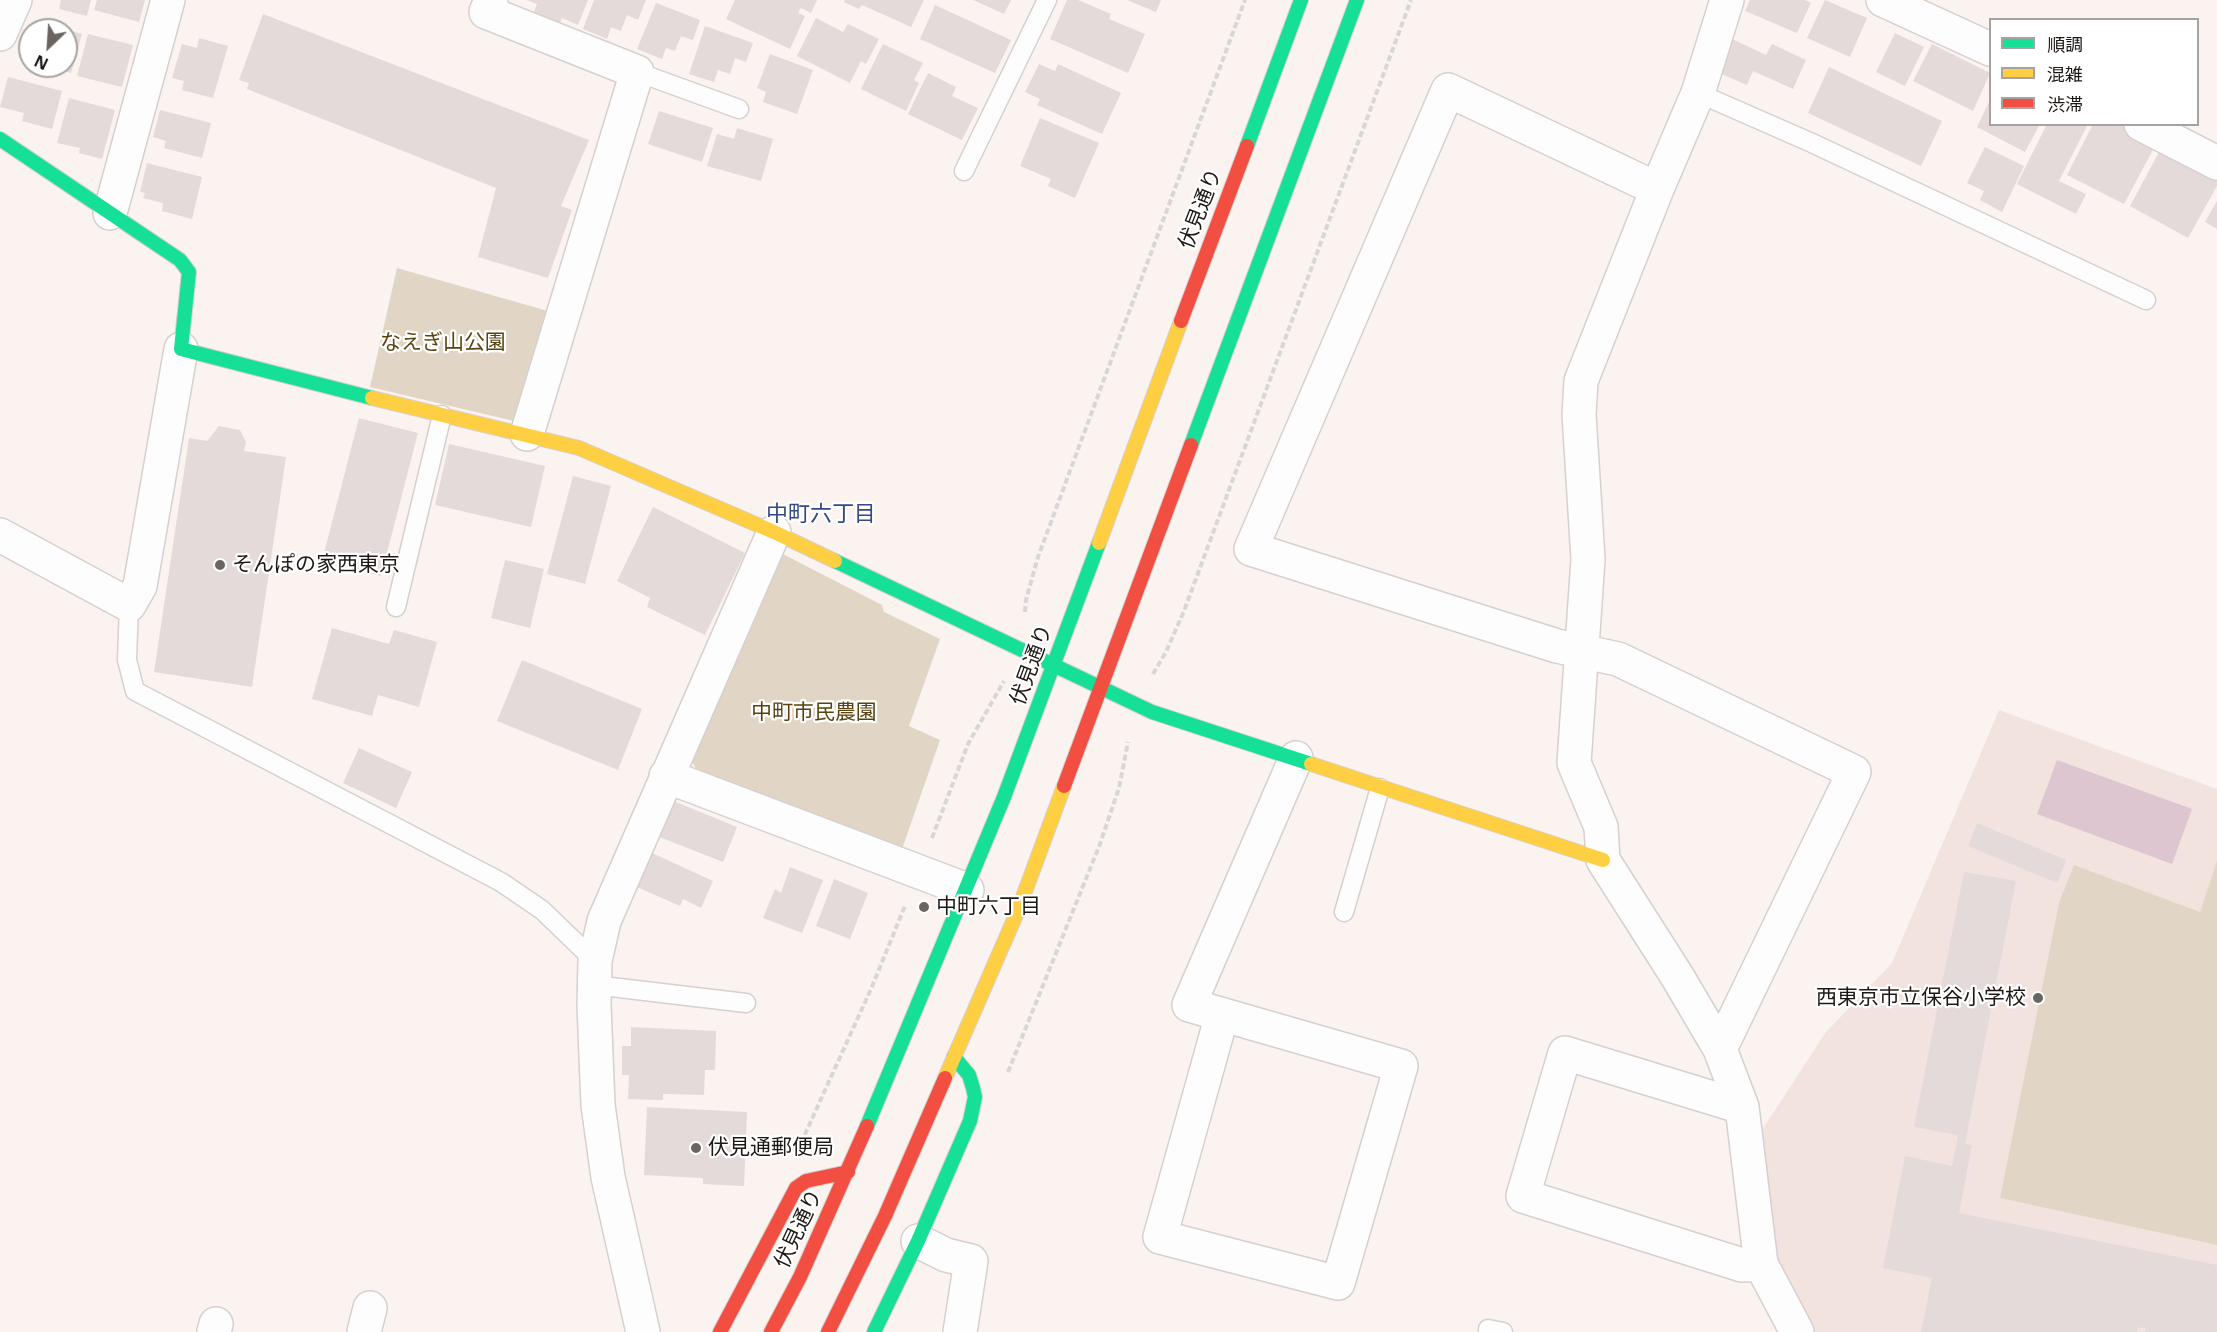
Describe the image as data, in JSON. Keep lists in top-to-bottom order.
{
  "streets": {
    "main road": ["伏見通り"]
  },
  "districts": ["中町六丁目"],
  "parks": ["なえぎ山公園", "中町市民農園"],
  "places": [
    "そんぽの家西東京",
    "中町六丁目",
    "西東京市立保谷小学校",
    "伏見通郵便局"
  ],
  "legend": ["順調", "混雑", "渋滞"],
  "north": "bottom left"
}
